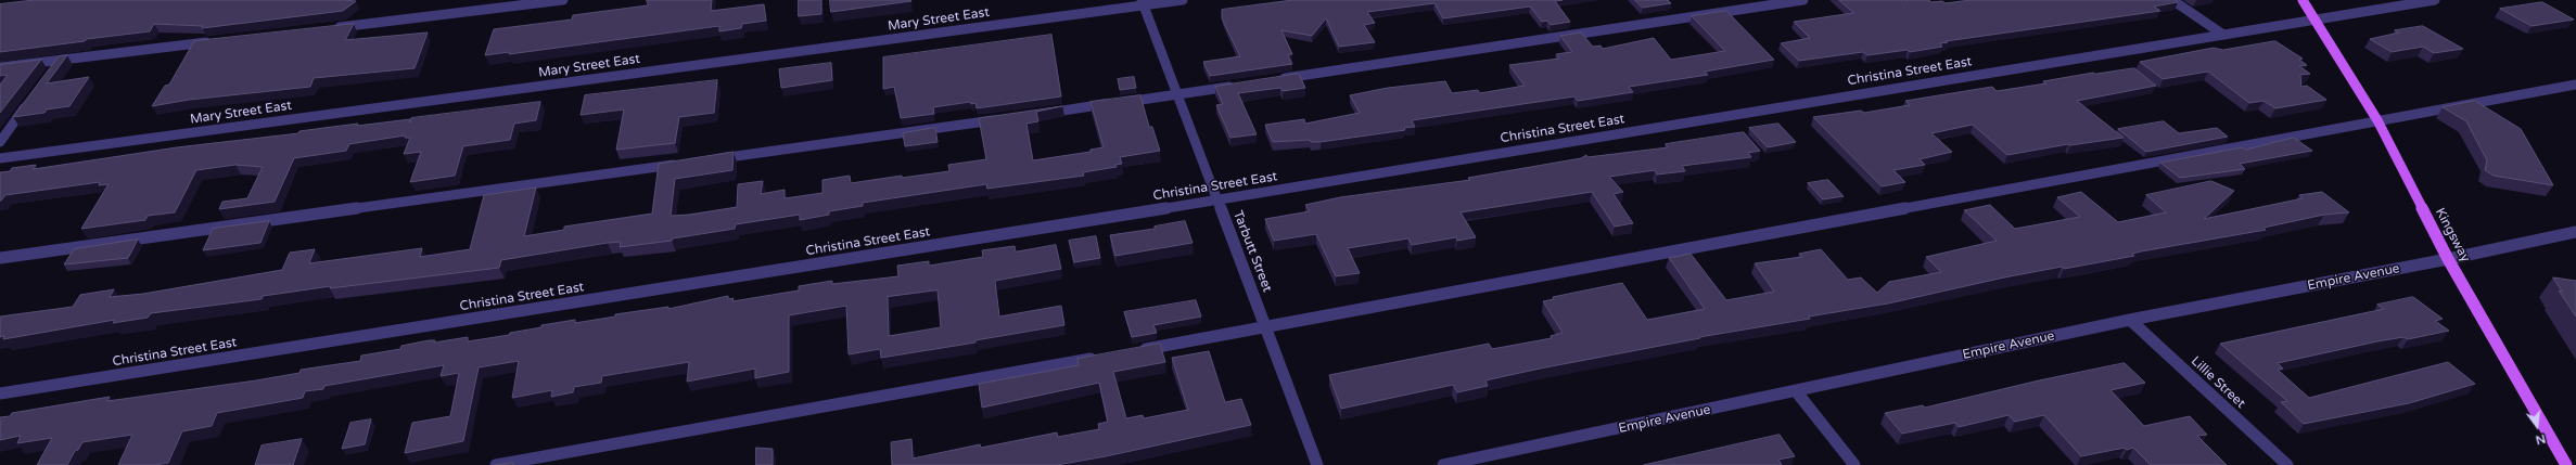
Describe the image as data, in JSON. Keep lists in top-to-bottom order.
{
  "streets": {
    "main road": ["Kingsway"],
    "street": [
      "Mary Street East",
      "Christina Street East",
      "Tarbutt Street",
      "Empire Avenue",
      "Lillie Street"
    ]
  },
  "crossings": [
    ["Mary Street East", "Tarbutt Street"],
    ["Christina Street East", "Kingsway"],
    ["Christina Street East", "Tarbutt Street"],
    ["Kingsway", "Empire Avenue"],
    ["Empire Avenue", "Lillie Street"]
  ],
  "north": "bottom"
}
